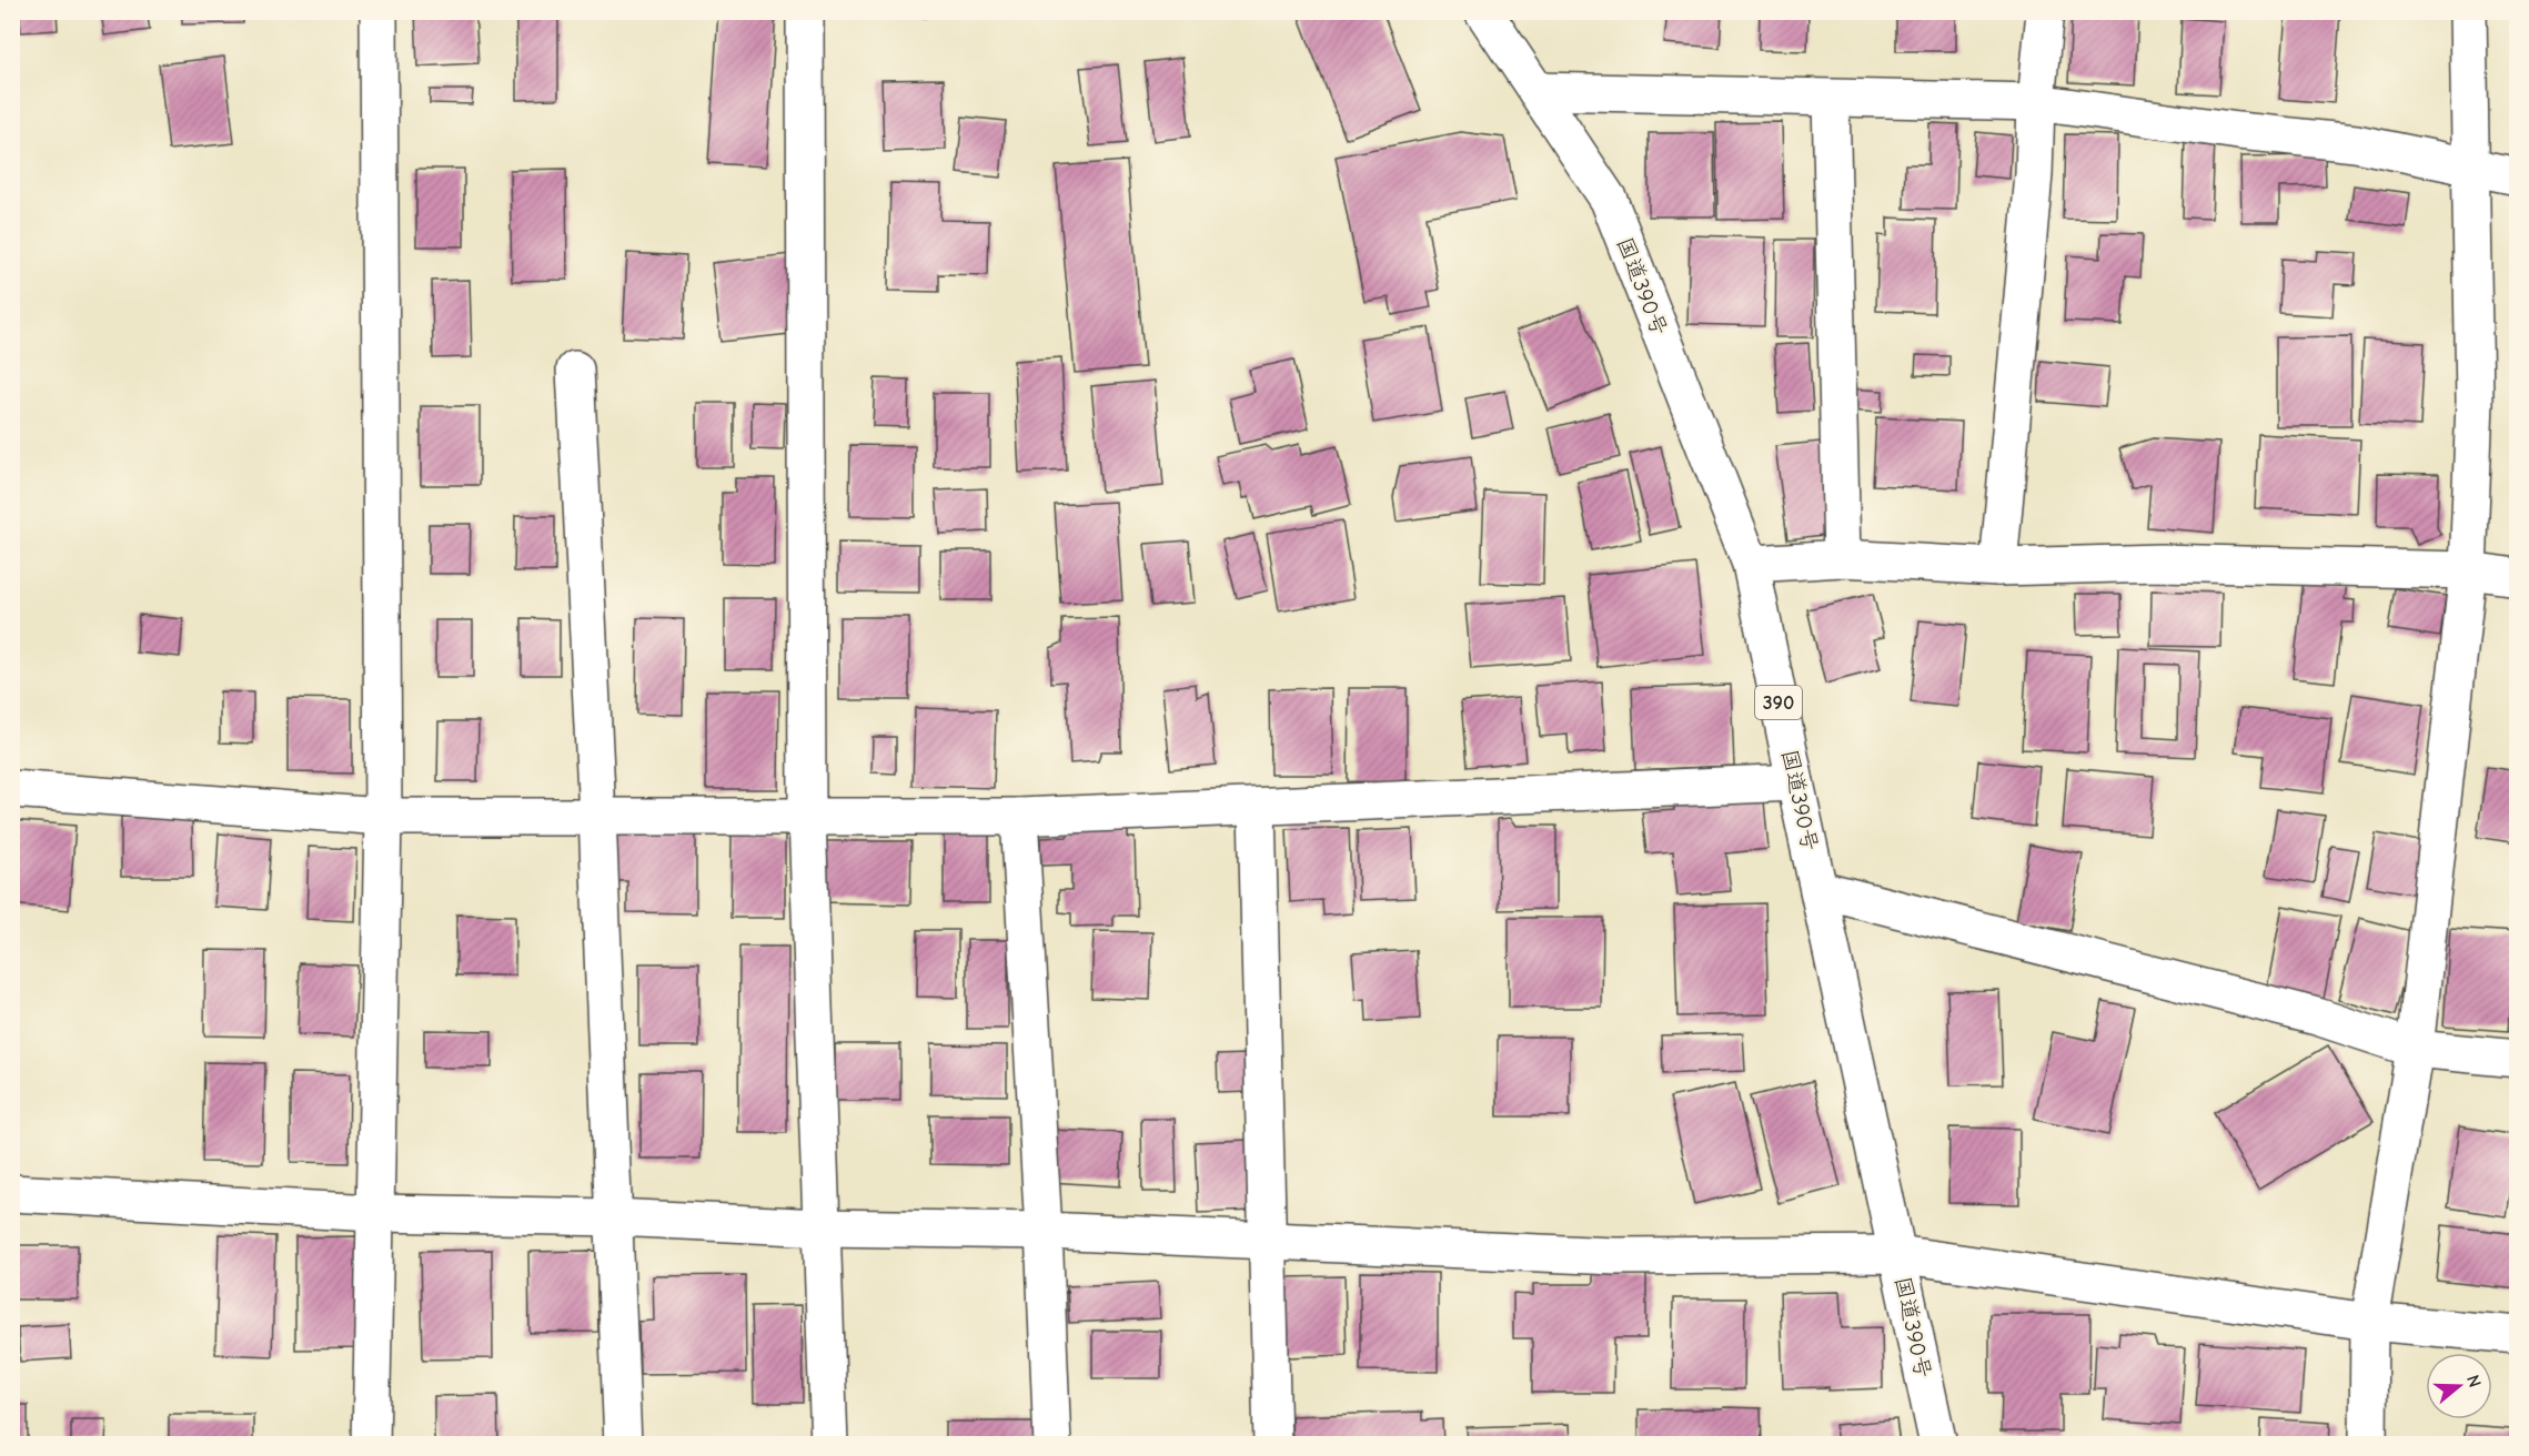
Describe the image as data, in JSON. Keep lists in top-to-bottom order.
{
  "streets": {
    "main road": ["国道390号", "390"]
  },
  "north": "right"
}
